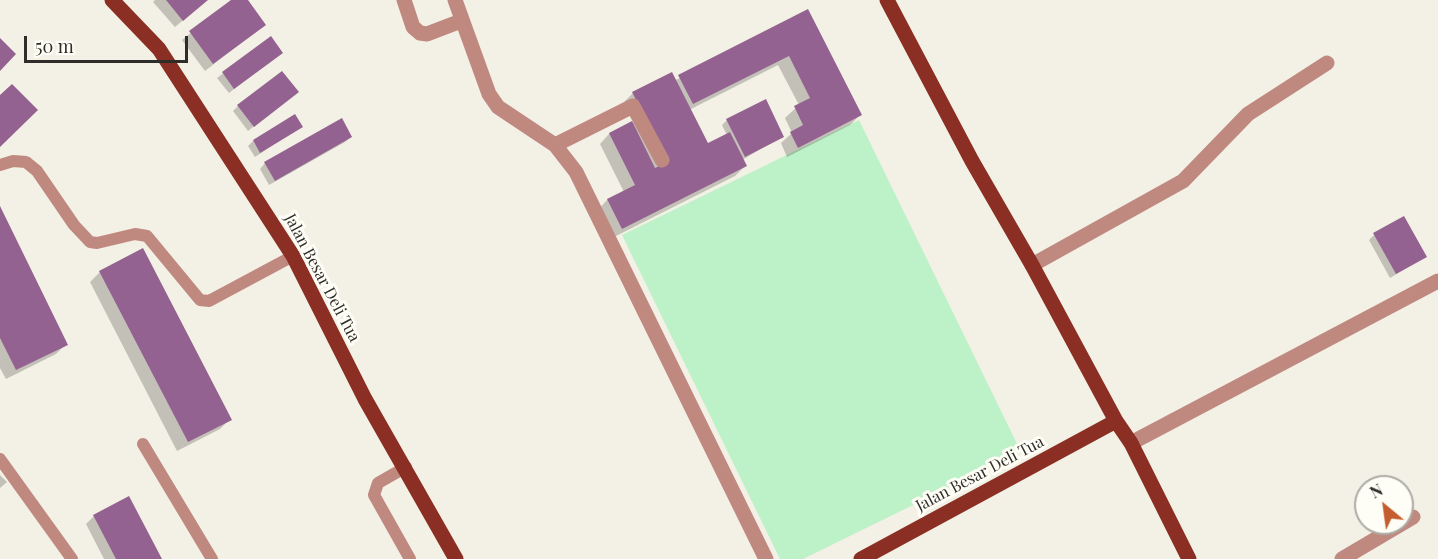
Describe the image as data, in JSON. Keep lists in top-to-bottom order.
{
  "streets": {
    "main road": ["Jalan Besar Deli Tua"]
  },
  "scale_bar": "50 m",
  "north": "top left"
}
